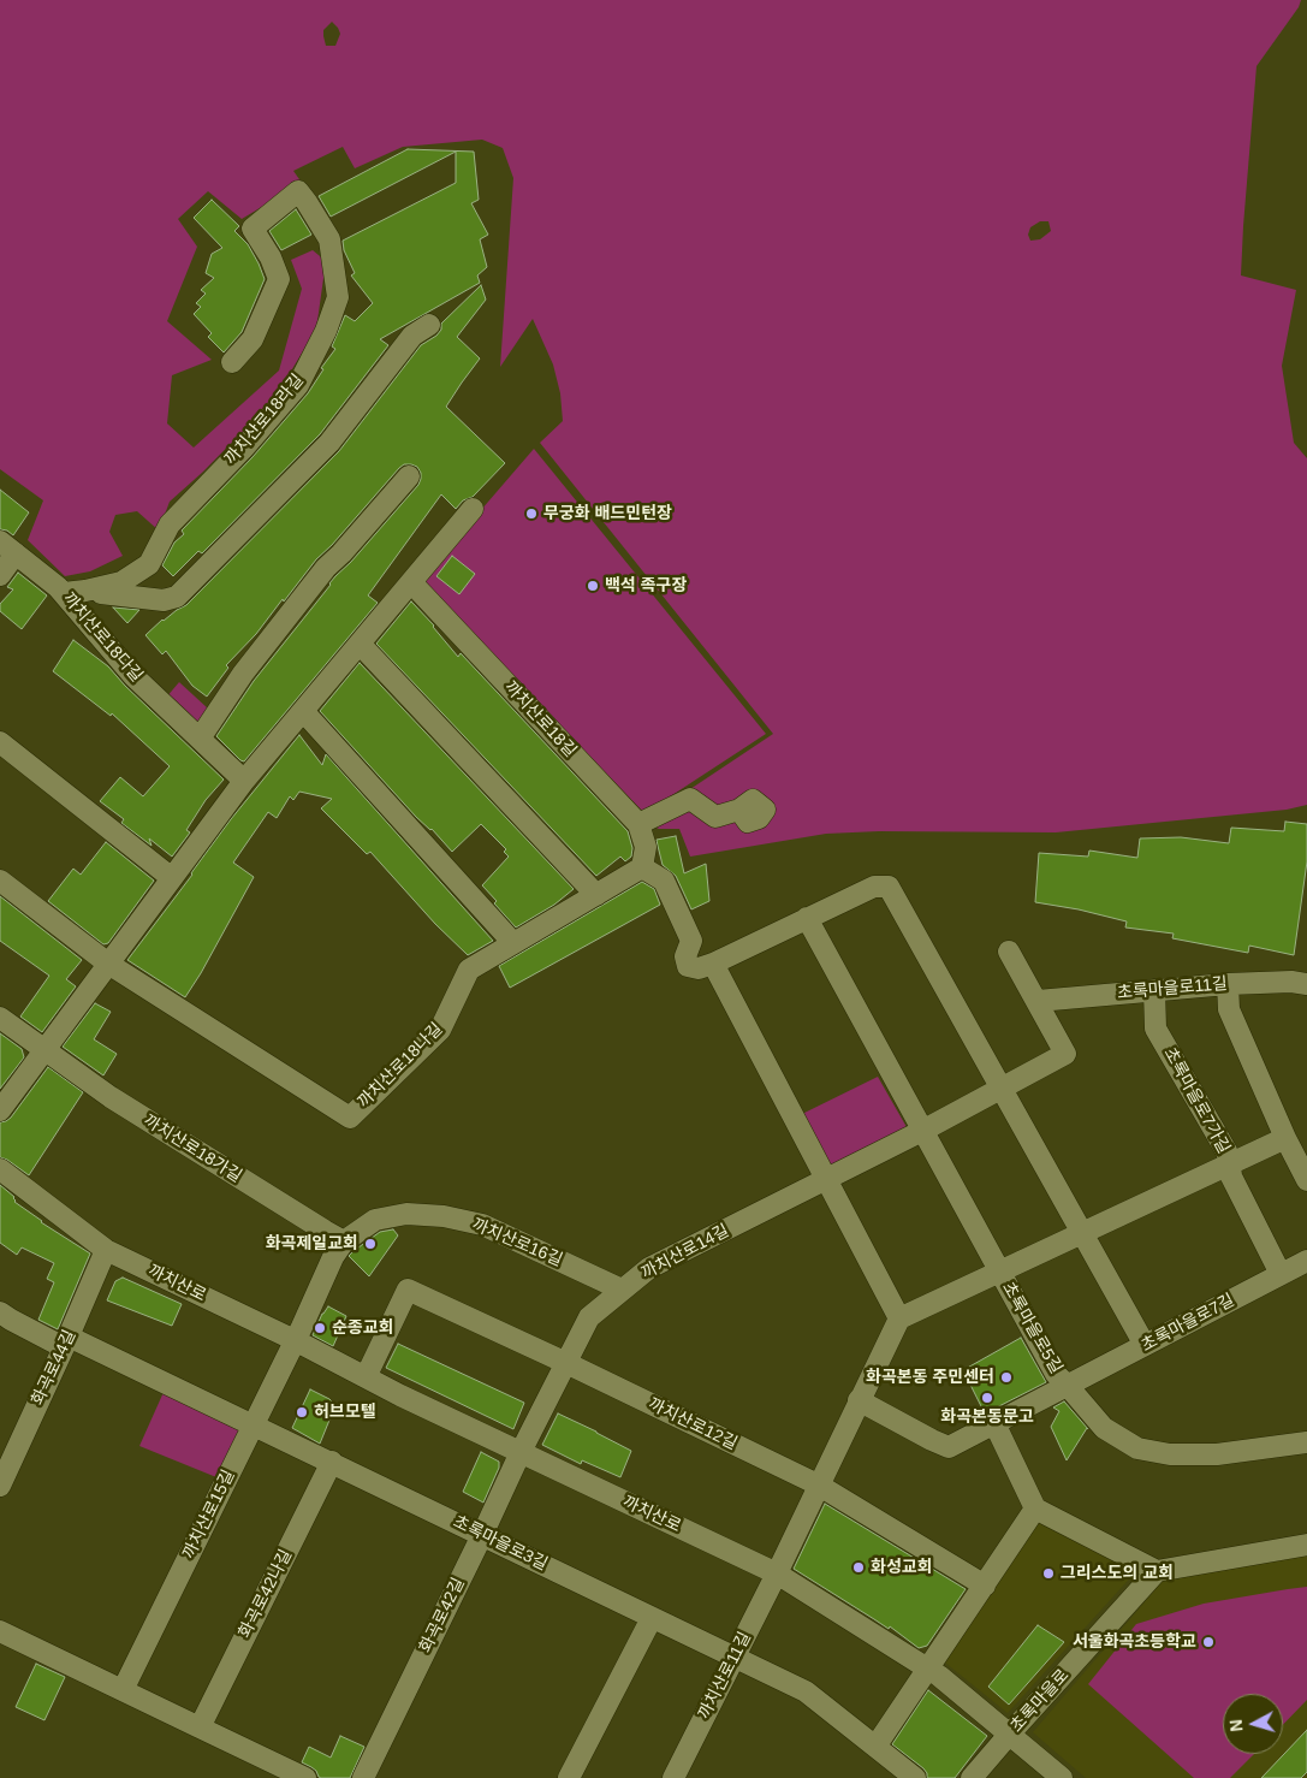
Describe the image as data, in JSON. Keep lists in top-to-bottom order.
{
  "streets": {
    "street": [
      "까치산로18라길",
      "까치산로18다길",
      "까치산로18길",
      "초록마을로11길",
      "까치산로18나길",
      "초록마을로7가길",
      "까치산로18가길",
      "까치산로16길",
      "까치산로14길",
      "까치산로",
      "초록마을로7길",
      "초록마을로5길",
      "화곡로44길",
      "까치산로12길",
      "까치산로15길",
      "초록마을로3길",
      "화곡로42나길",
      "화곡로42길",
      "까치산로11길",
      "초록마을로"
    ]
  },
  "crossings": [
    ["까치산로18라길", "까치산로18다길"],
    ["까치산로18길", "까치산로18나길"],
    ["초록마을로11길", "초록마을로7가길"],
    ["초록마을로11길", "까치산로14길"],
    ["초록마을로7가길", "초록마을로7길"],
    ["까치산로18가길", "까치산로16길"],
    ["까치산로16길", "까치산로14길"],
    ["까치산로16길", "까치산로"],
    ["까치산로16길", "까치산로15길"],
    ["까치산로14길", "까치산로"],
    ["까치산로14길", "초록마을로5길"],
    ["까치산로14길", "까치산로12길"],
    ["까치산로14길", "화곡로42길"],
    ["까치산로", "화곡로44길"],
    ["까치산로", "까치산로15길"],
    ["까치산로", "화곡로42길"],
    ["까치산로", "까치산로11길"],
    ["까치산로", "초록마을로"],
    ["초록마을로7길", "초록마을로5길"],
    ["화곡로44길", "초록마을로3길"],
    ["까치산로15길", "초록마을로3길"],
    ["초록마을로3길", "화곡로42나길"],
    ["초록마을로3길", "화곡로42길"],
    ["초록마을로3길", "까치산로11길"]
  ],
  "places": [
    "무궁화 배드민턴장",
    "백석 족구장",
    "화곡제일교회",
    "순종교회",
    "화곡본동 주민센터",
    "화곡본동문고",
    "허브모텔",
    "화성교회",
    "그리스도의 교회",
    "서울화곡초등학교"
  ],
  "north": "left"
}
